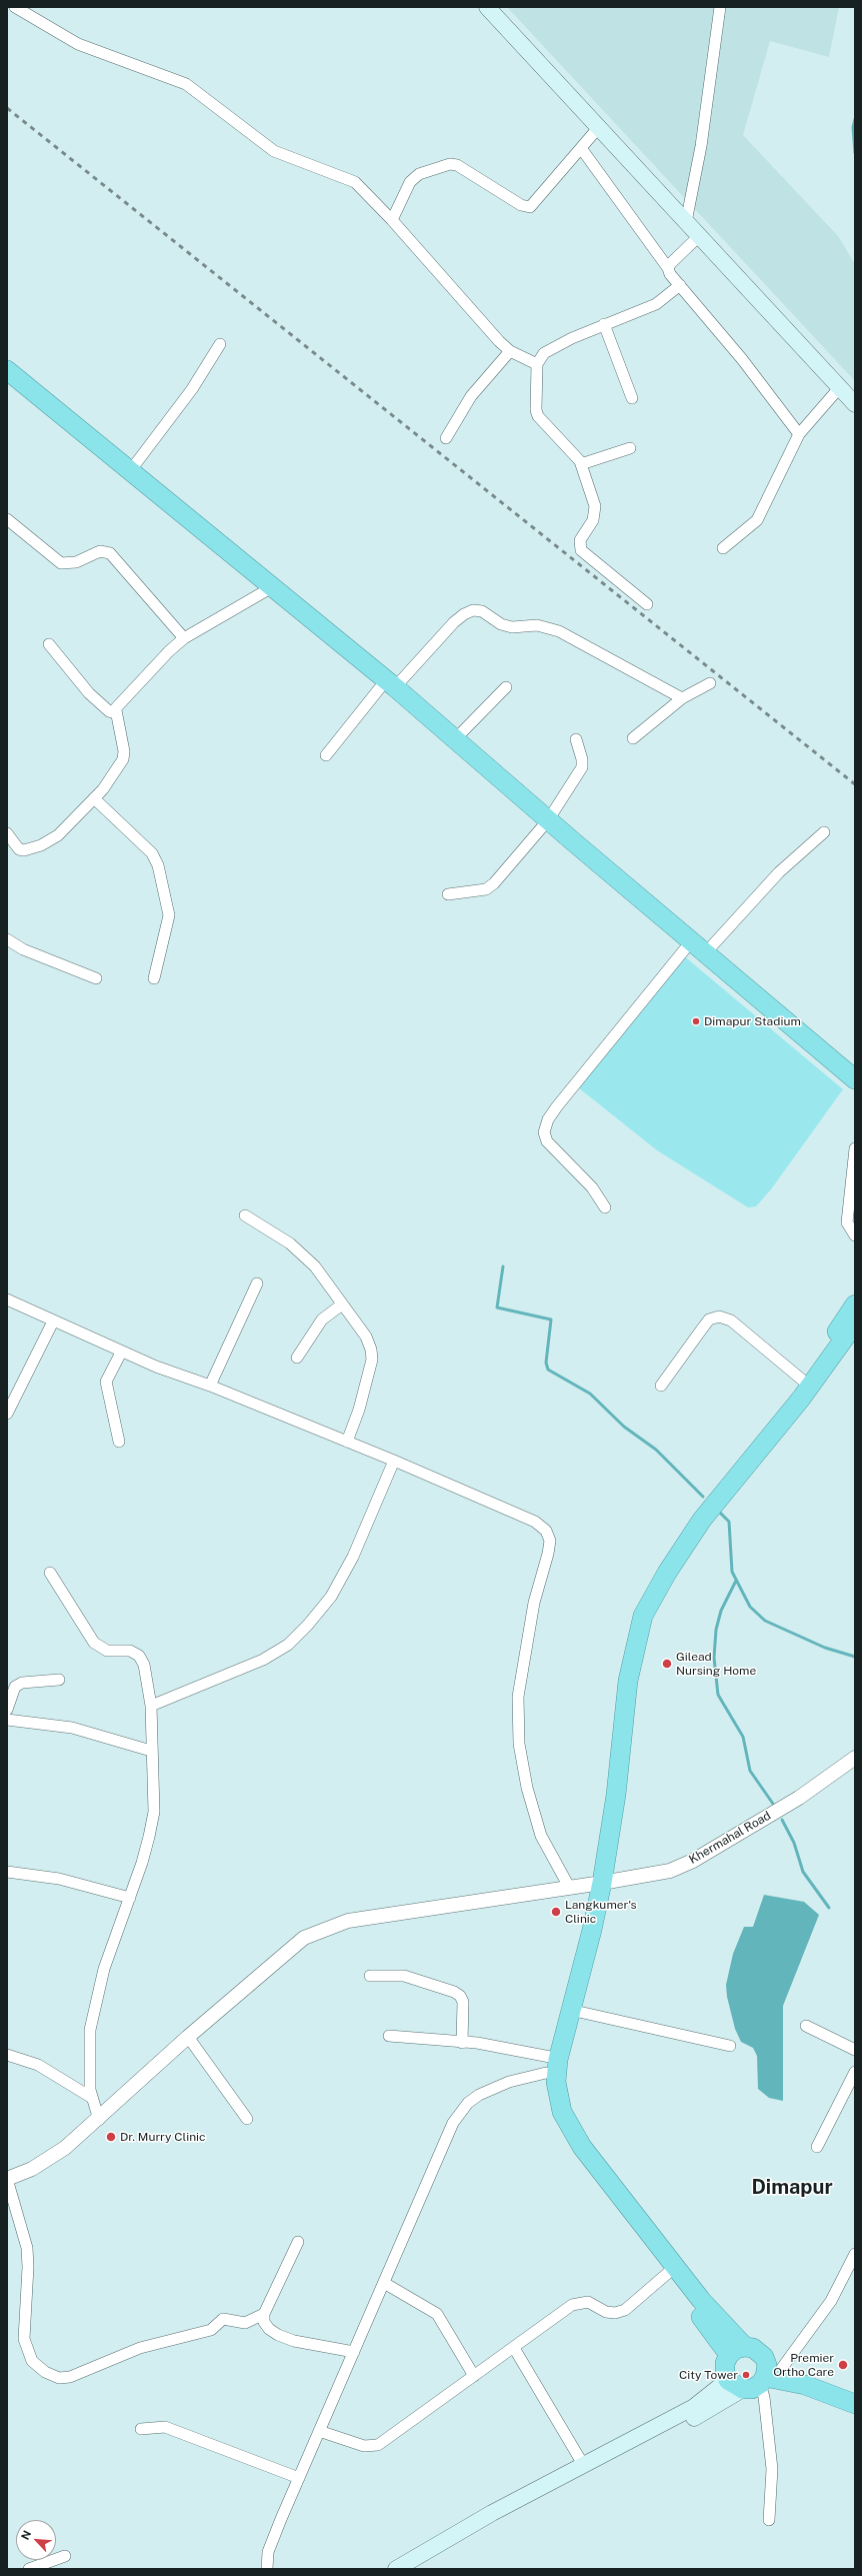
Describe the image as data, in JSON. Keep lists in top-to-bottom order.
{
  "streets": {
    "street": ["Khermahal Road"]
  },
  "districts": ["Dimapur"],
  "places": [
    "Dimapur Stadium",
    "Gilead Nursing Home",
    "Langkumer's Clinic",
    "Dr. Murry Clinic",
    "Premier Ortho Care",
    "City Tower"
  ],
  "north": "top left"
}
